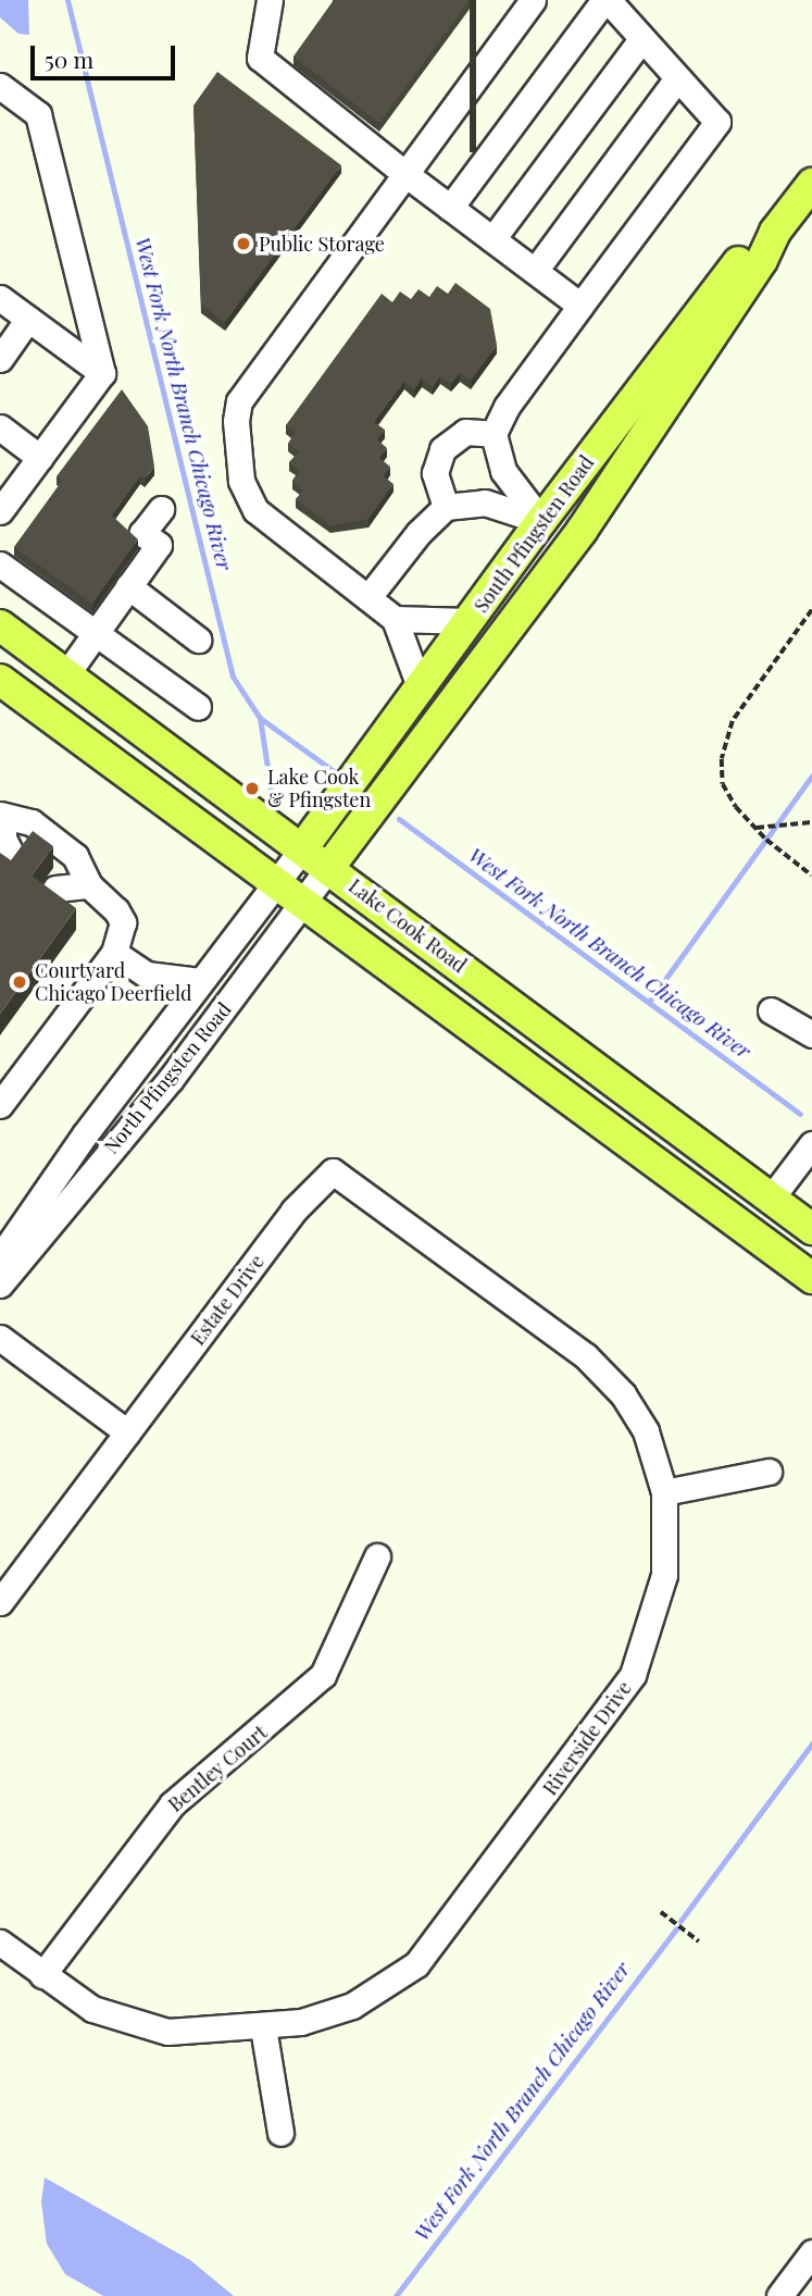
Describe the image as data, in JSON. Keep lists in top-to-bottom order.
{
  "streets": {
    "main road": ["South Pfingsten Road", "Lake Cook Road"],
    "street": [
      "North Pfingsten Road",
      "Estate Drive",
      "Riverside Drive",
      "Bentley Court"
    ]
  },
  "crossings": [
    ["South Pfingsten Road", "Lake Cook Road"],
    ["South Pfingsten Road", "North Pfingsten Road"],
    ["Lake Cook Road", "North Pfingsten Road"],
    ["Estate Drive", "Riverside Drive"],
    ["Riverside Drive", "Bentley Court"]
  ],
  "water": ["West Fork North Branch Chicago River"],
  "places": ["Public Storage", "Lake Cook & Pfingsten", "Courtyard Chicago Deerfield"],
  "scale_bar": "50 m"
}
